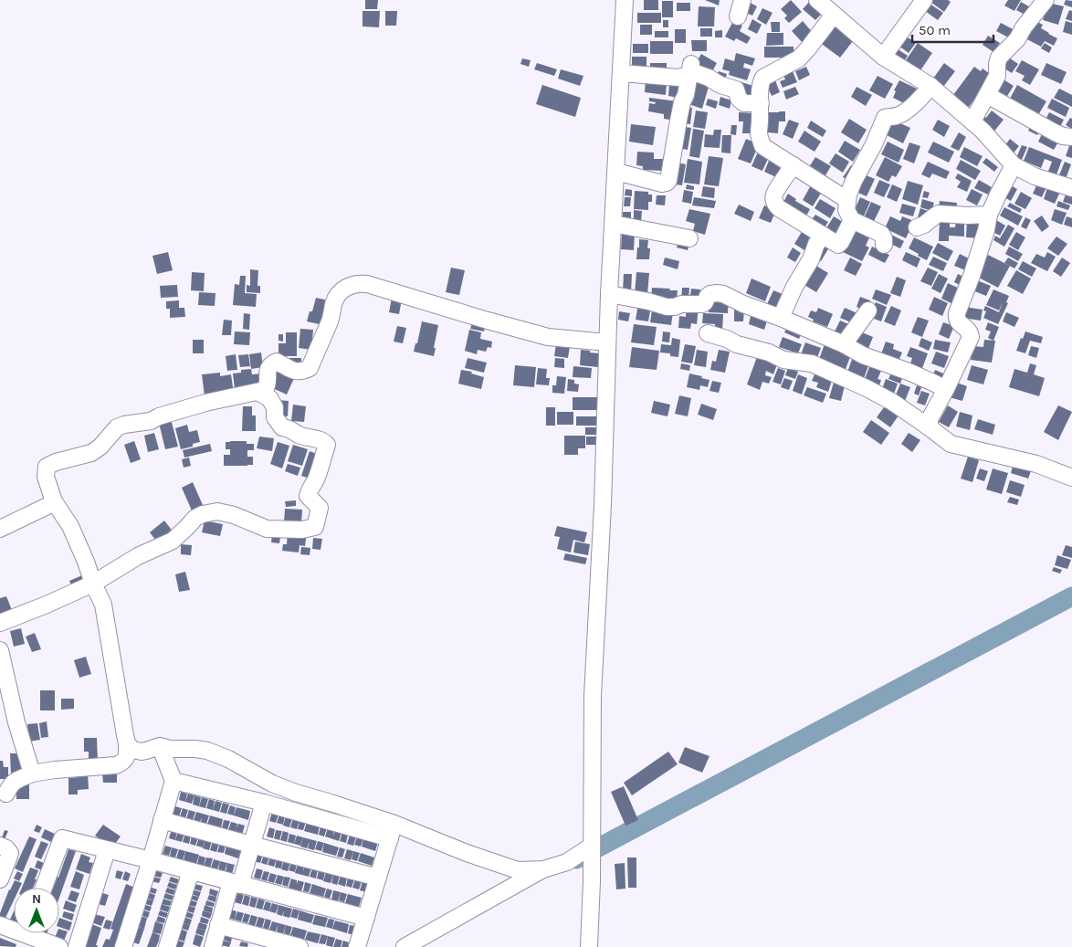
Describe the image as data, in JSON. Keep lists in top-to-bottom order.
{
  "scale_bar": "50 m",
  "north": "top"
}
